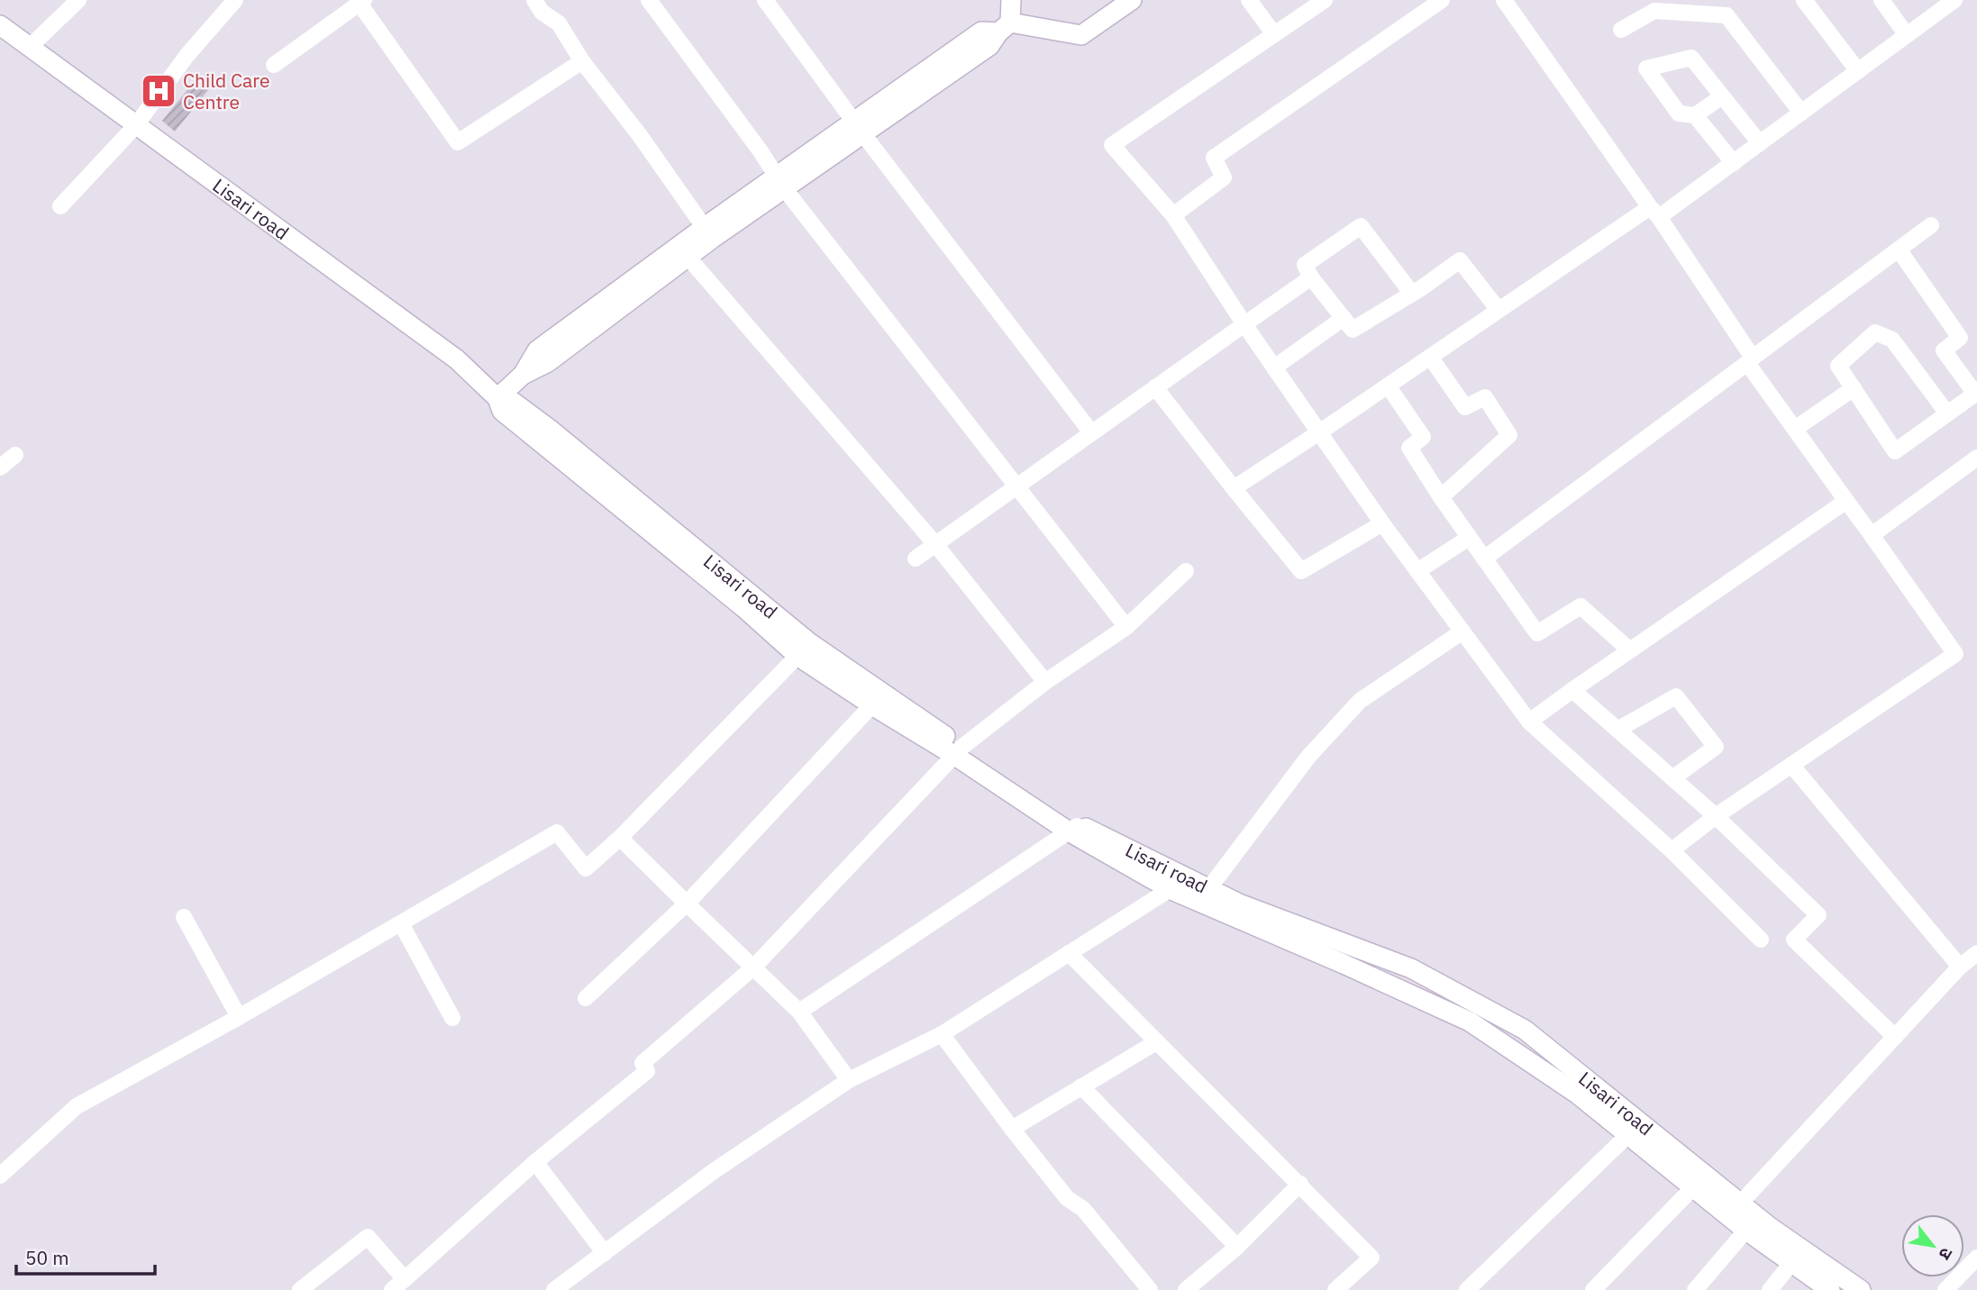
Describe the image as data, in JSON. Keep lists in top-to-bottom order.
{
  "streets": {
    "street": ["Lisari road"]
  },
  "places": {
    "hospital": ["Child Care Centre"]
  },
  "scale_bar": "50 m",
  "north": "bottom right"
}
